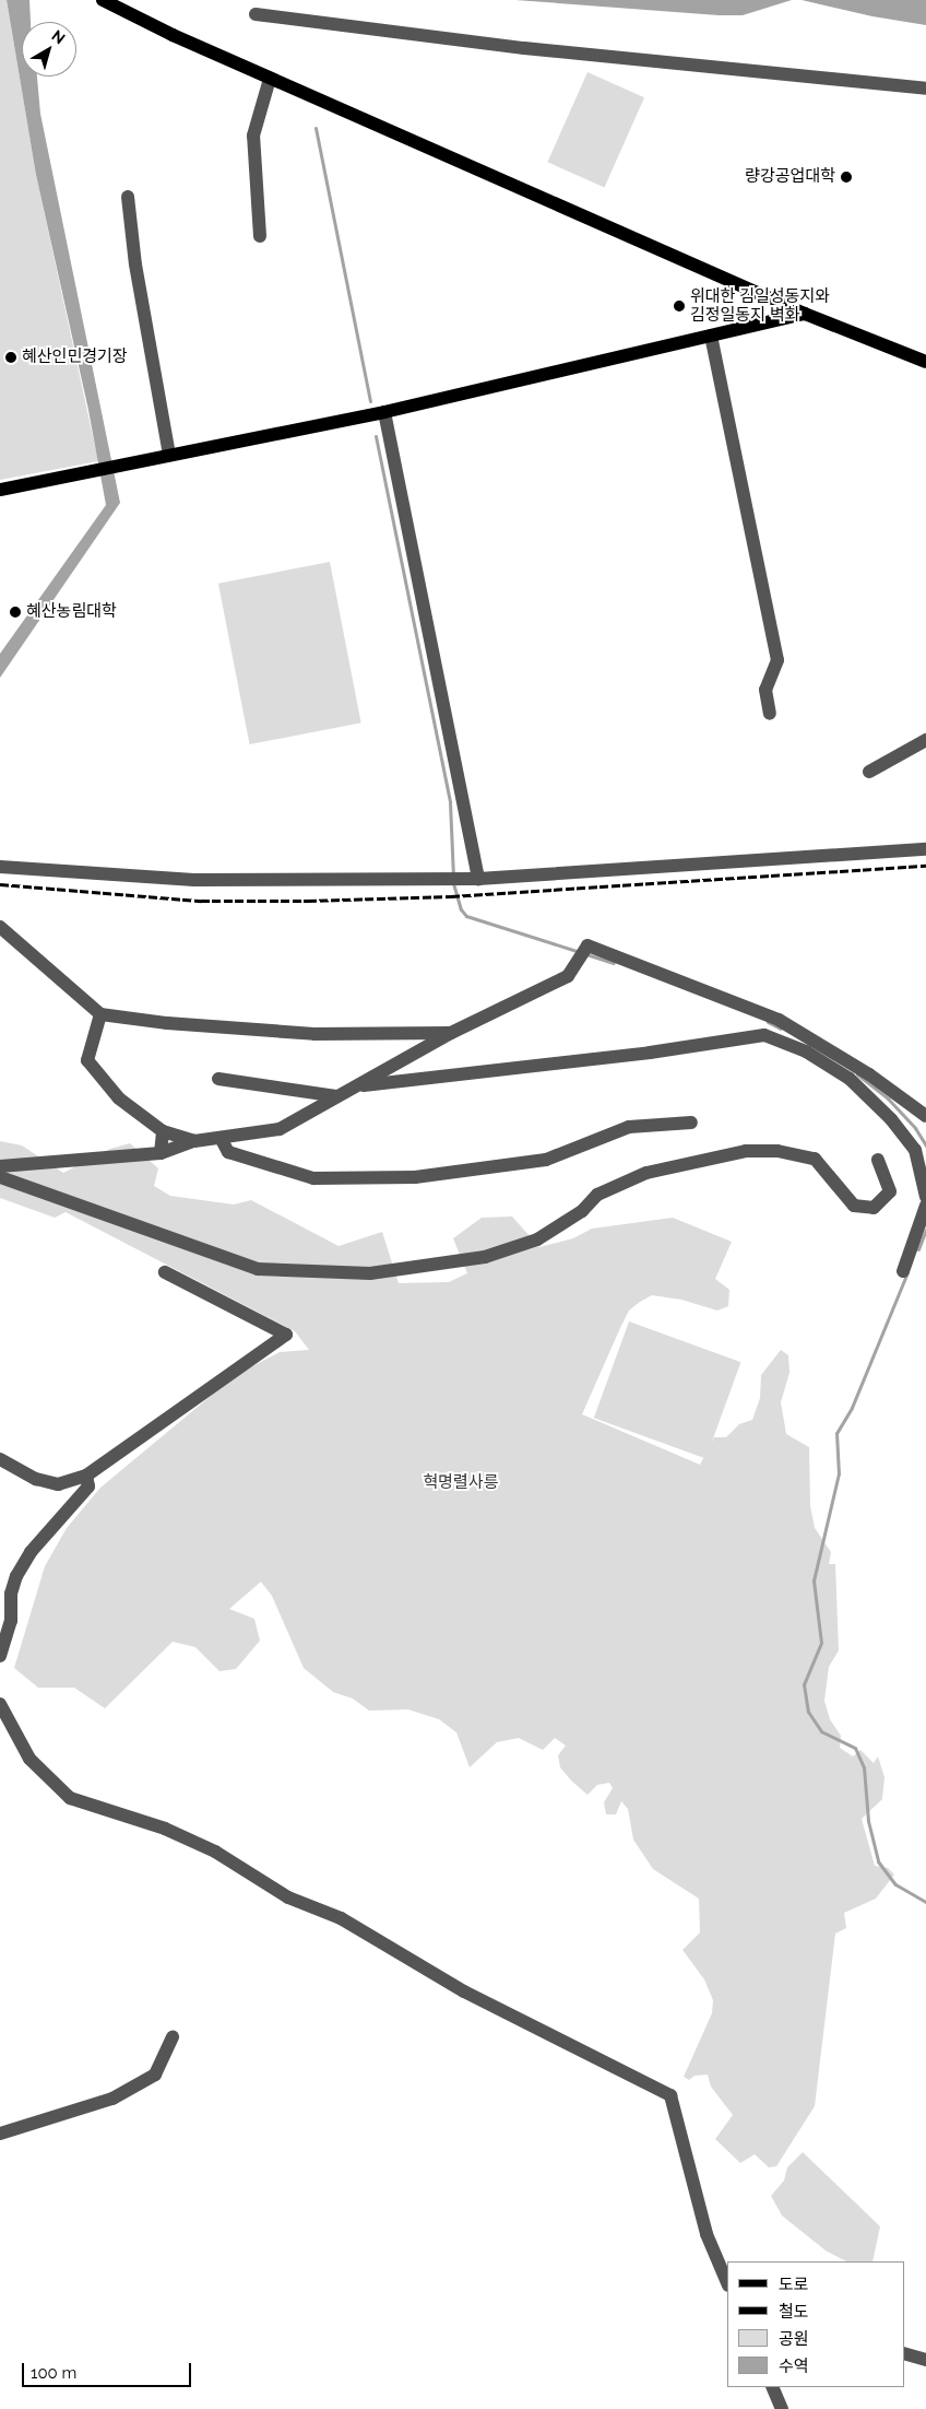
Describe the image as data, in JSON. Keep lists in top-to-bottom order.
{
  "parks": ["혁명렬사릉"],
  "places": [
    "량강공업대학",
    "위대한 김일성동지와 김정일동지 벽화",
    "혜산인민경기장",
    "혜산농림대학"
  ],
  "legend": [
    "도로",
    "철도",
    "공원",
    "수역"
  ],
  "scale_bar": "100 m",
  "north": "top right"
}
